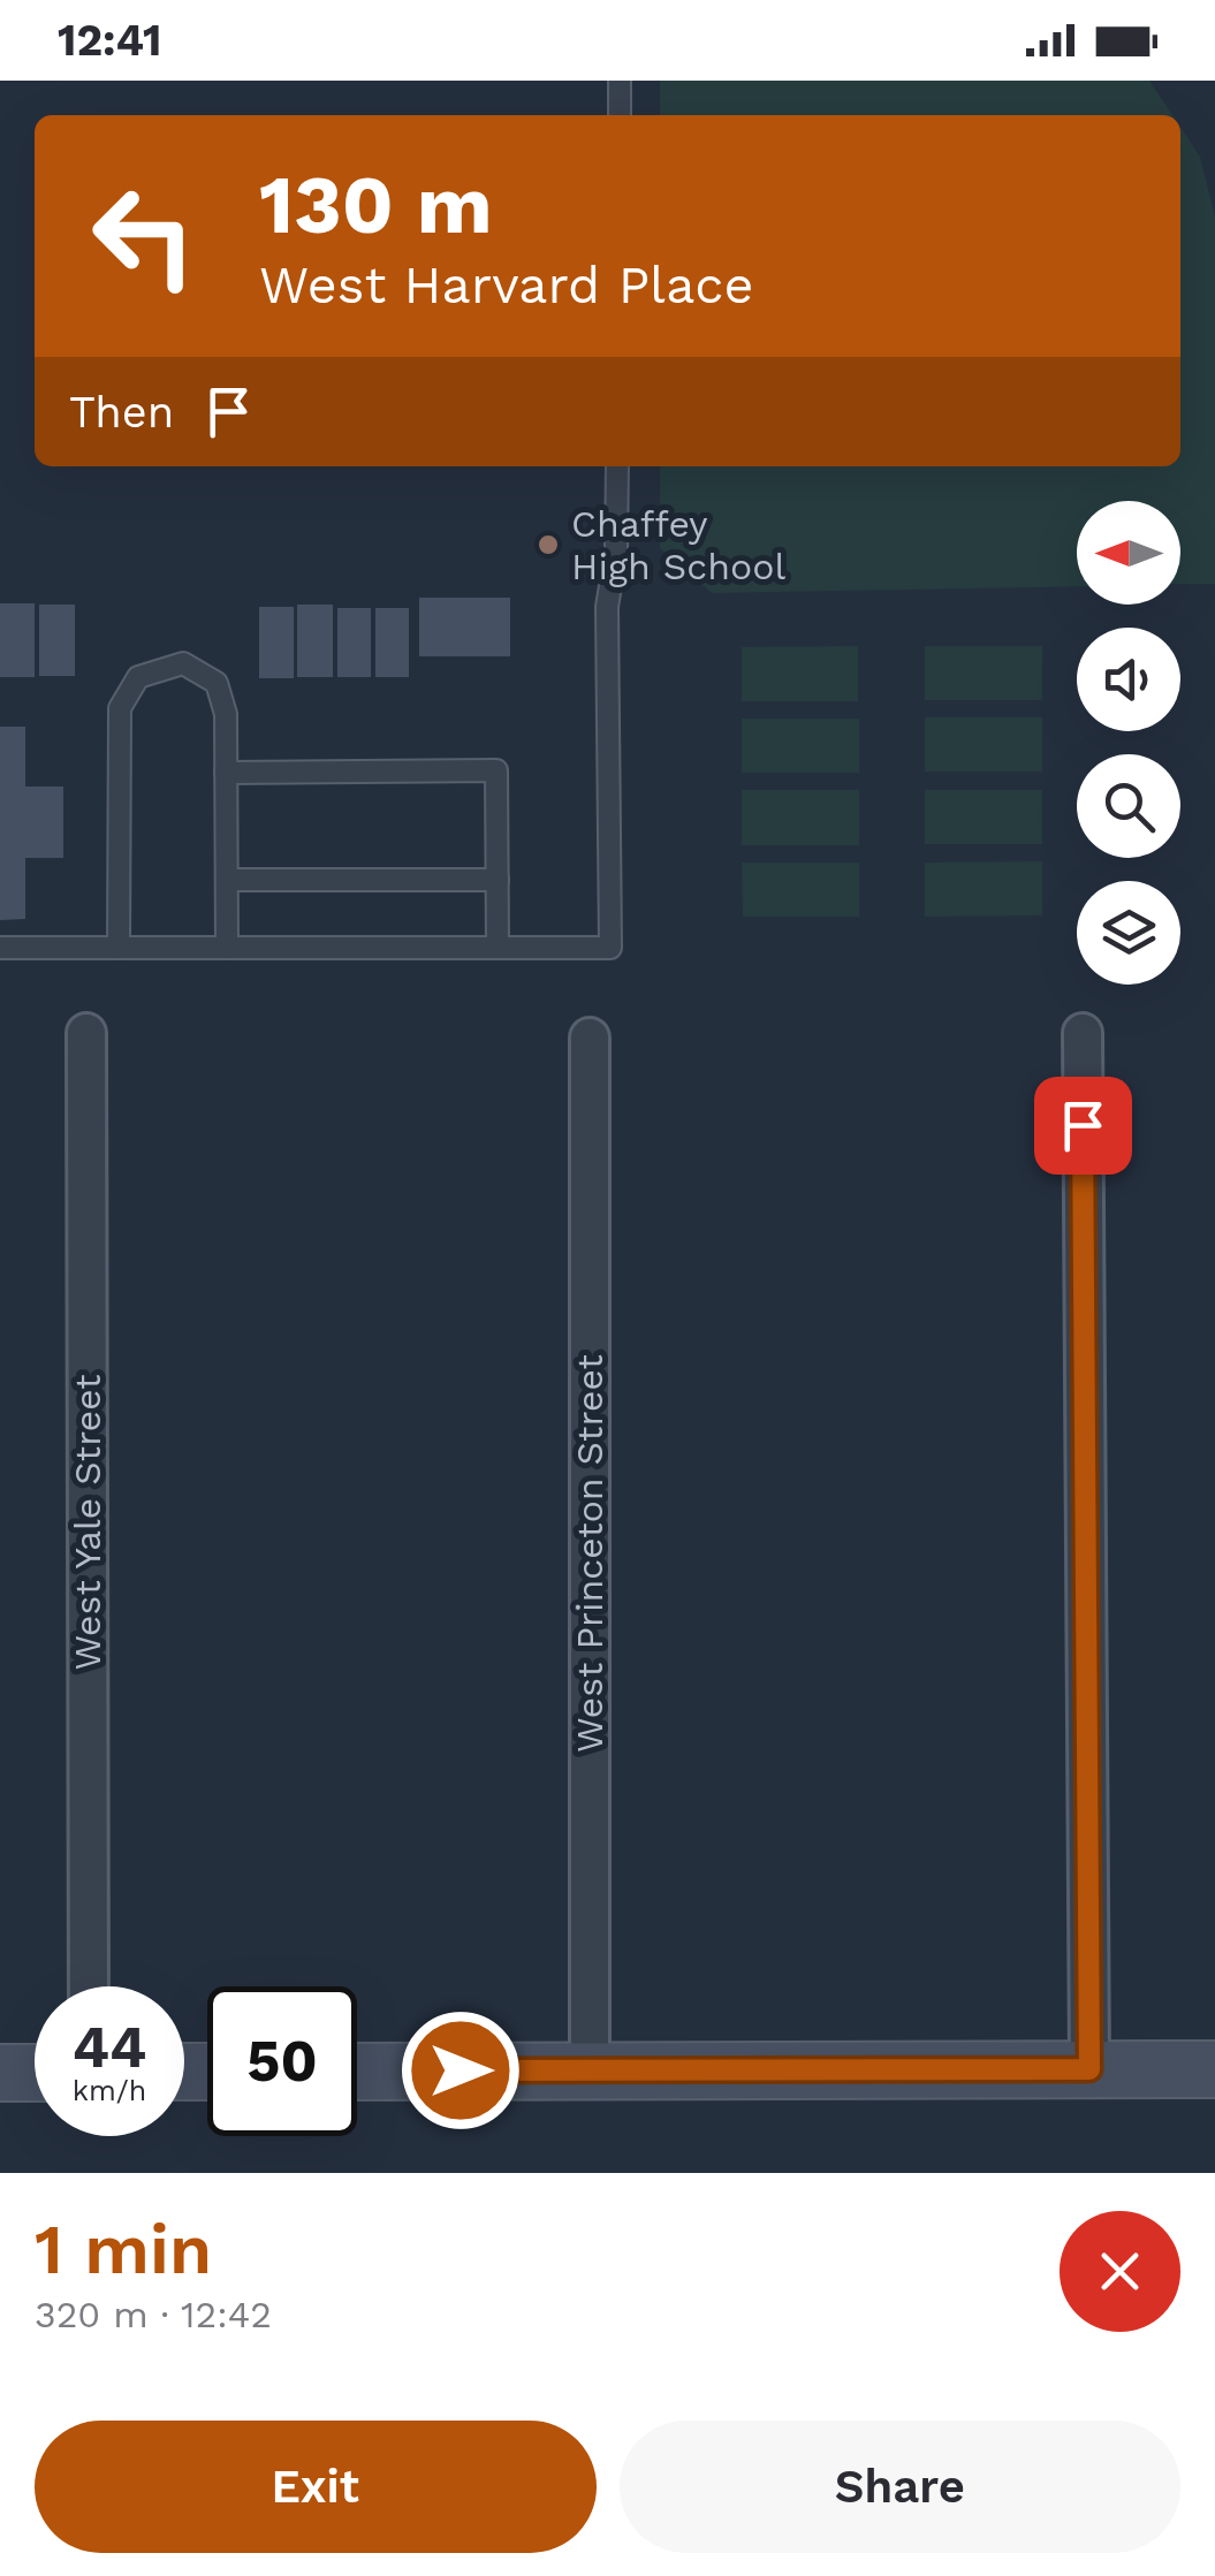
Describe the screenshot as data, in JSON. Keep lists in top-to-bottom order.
{
  "streets": {
    "street": ["West Yale Street", "West Princeton Street"]
  },
  "places": ["Chaffey High School"],
  "north": "left",
  "page": {
    "status": "12:41",
    "turn": ["130 m", "West Harvard Place"],
    "then": "Then",
    "speed": "44 km/h",
    "limit": "50",
    "heading": ["1 min", "320 m · 12:42"],
    "buttons": ["Exit", "Share"]
  }
}
